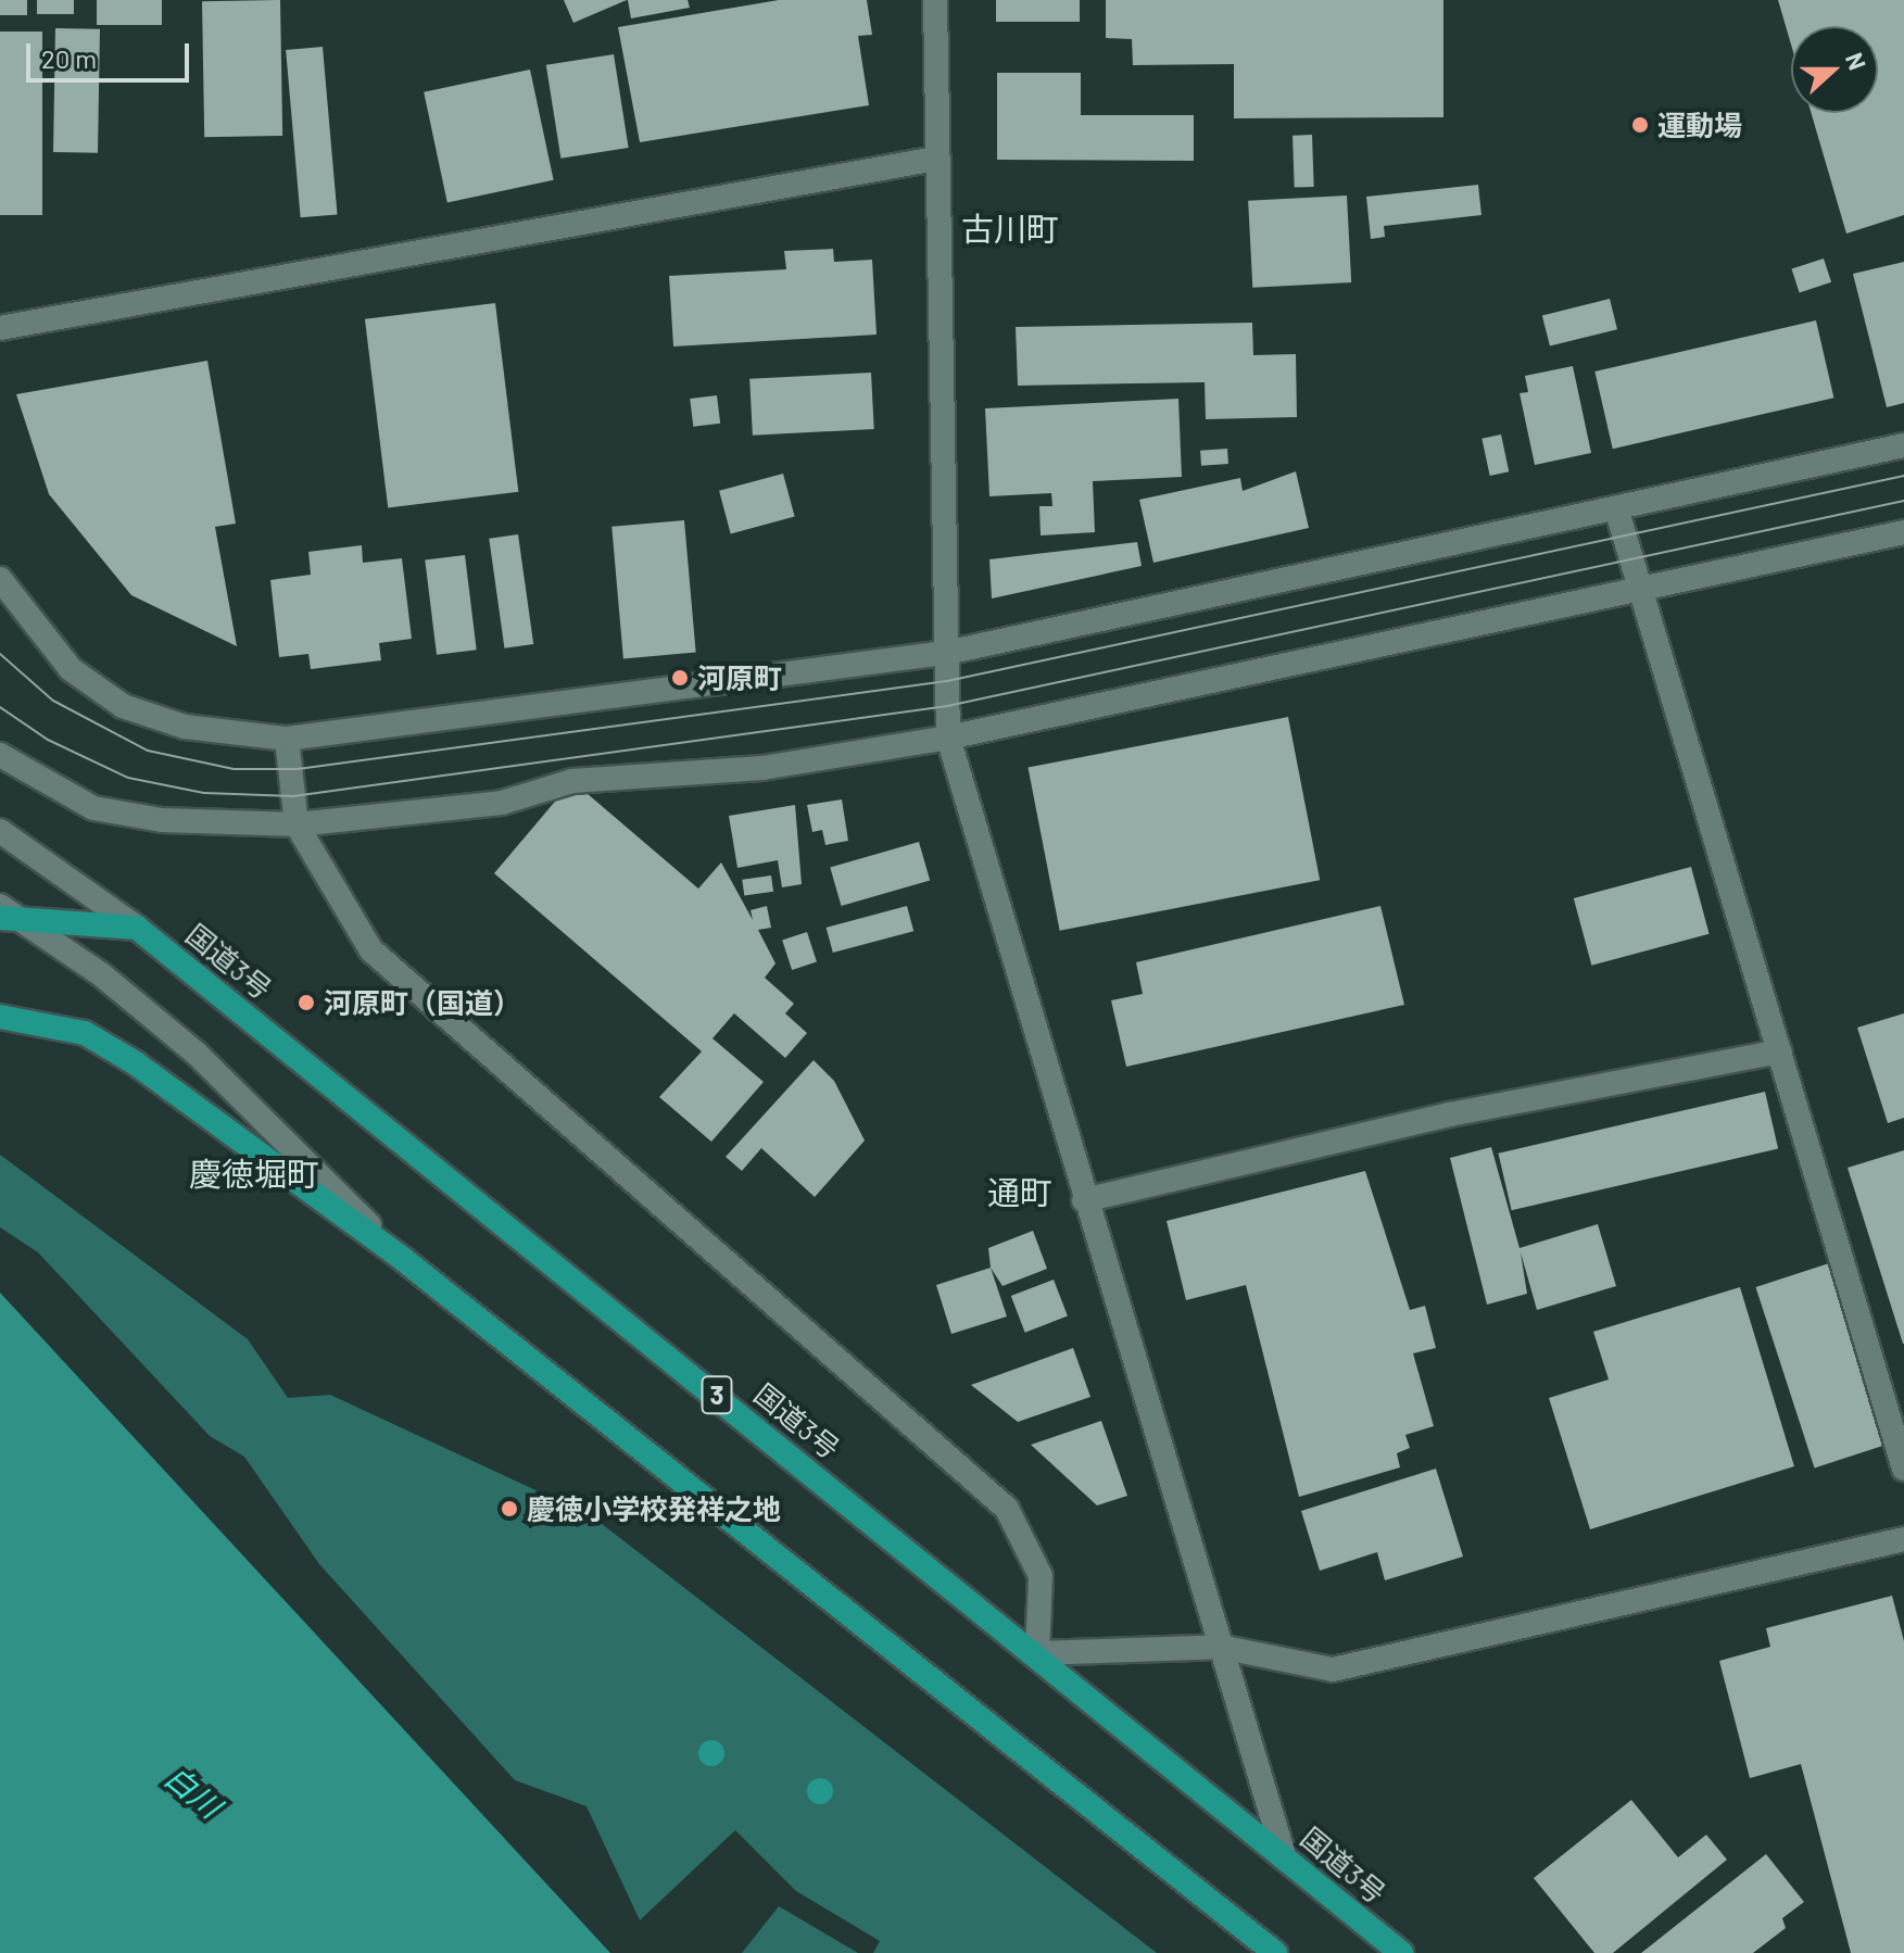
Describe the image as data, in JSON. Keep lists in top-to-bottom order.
{
  "streets": {
    "highway": ["国道3号", "3"]
  },
  "districts": ["古川町", "慶徳堀町", "通町"],
  "water": ["白川"],
  "places": [
    "運動場",
    "河原町",
    "河原町（国道）",
    "慶徳小学校発祥之地"
  ],
  "scale_bar": "20 m",
  "north": "right"
}
